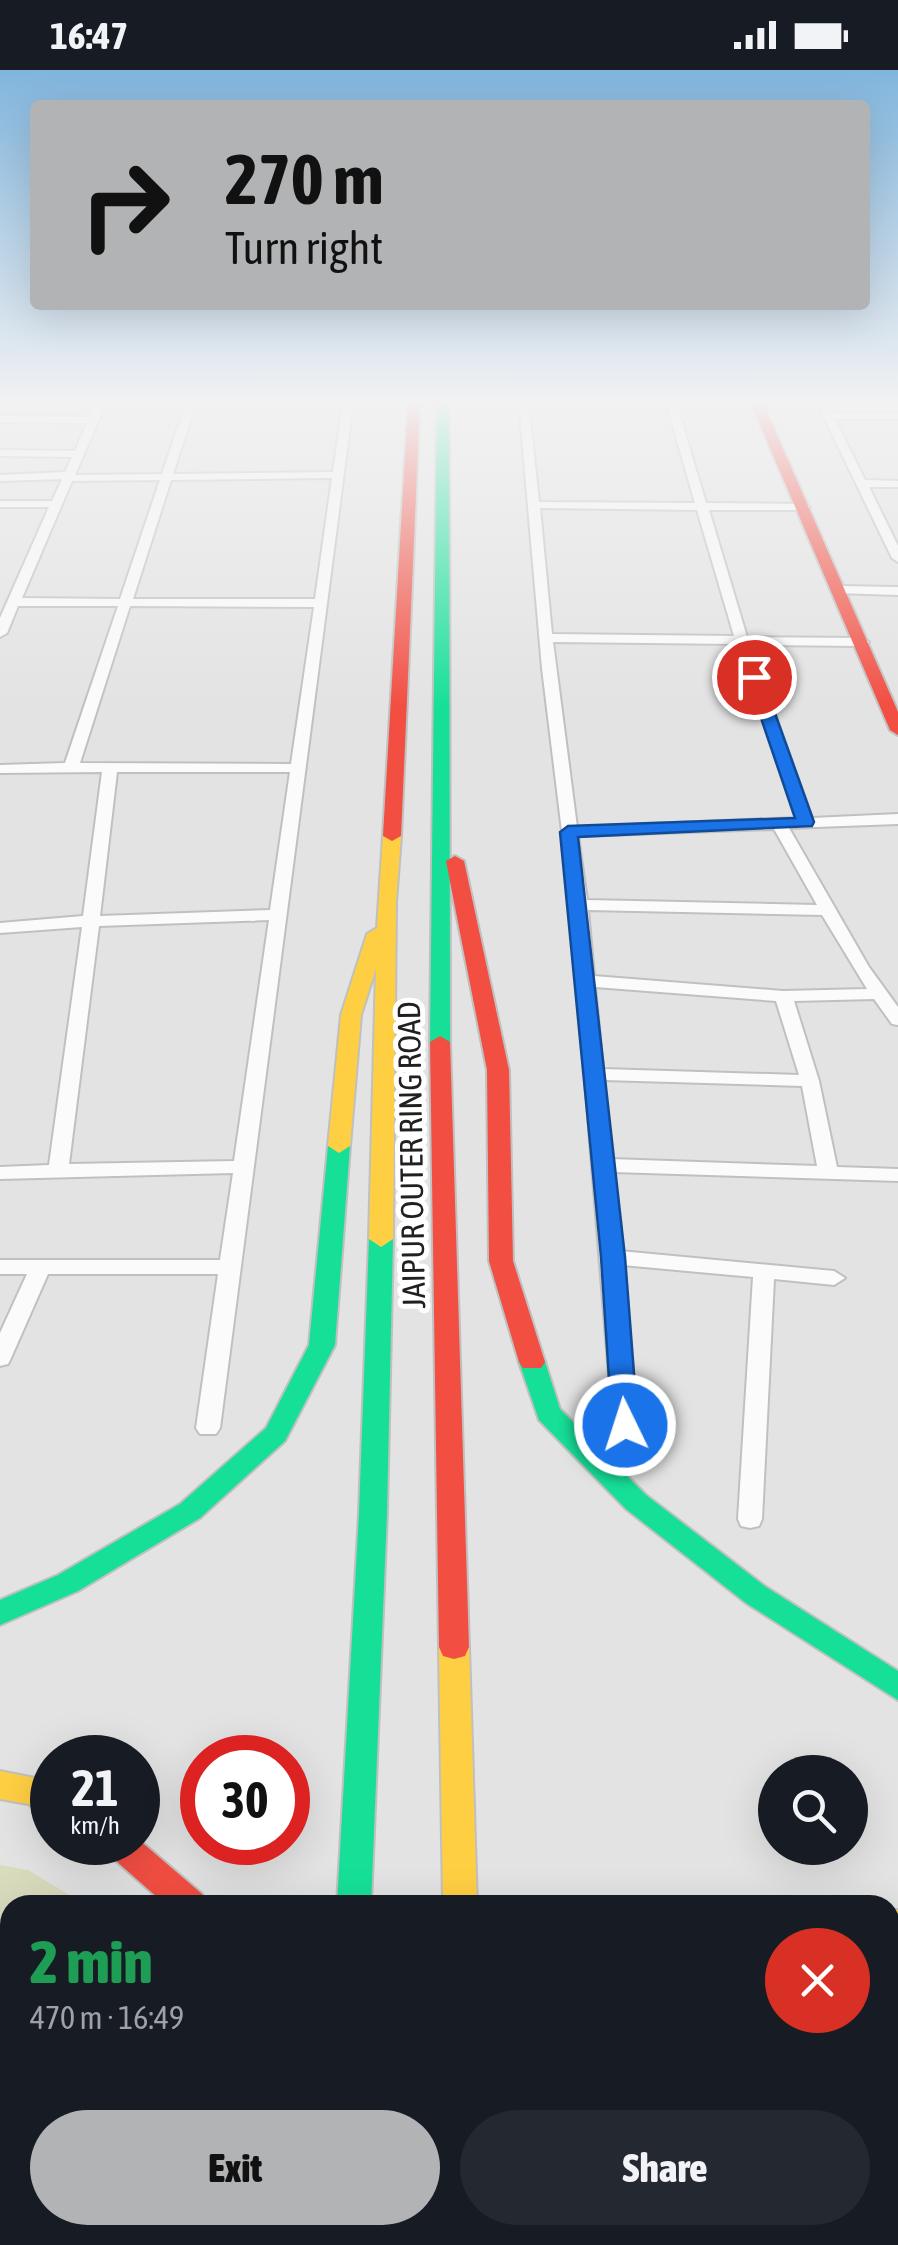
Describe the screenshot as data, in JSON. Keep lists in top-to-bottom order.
{
  "streets": {
    "main road": ["JAIPUR OUTER RING ROAD"]
  },
  "page": {
    "status": "16:47",
    "turn": ["270 m", "Turn right"],
    "speed": "21 km/h",
    "limit": "30",
    "heading": ["2 min", "470 m · 16:49"],
    "buttons": ["Exit", "Share"]
  }
}
